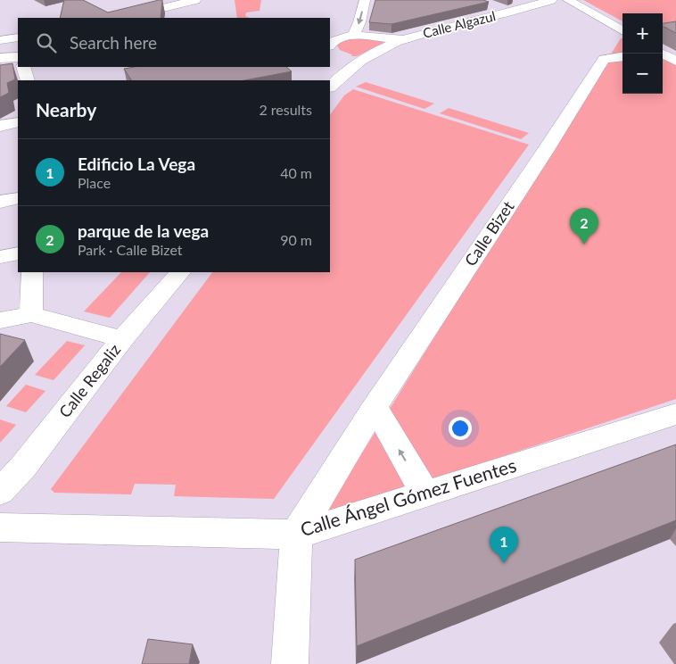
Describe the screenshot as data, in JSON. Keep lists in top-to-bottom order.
{
  "streets": {
    "street": [
      "Calle Algazul",
      "Calle Bizet",
      "Calle Regaliz",
      "Calle Ángel Gómez Fuentes"
    ]
  },
  "crossings": [
    ["Calle Bizet", "Calle Ángel Gómez Fuentes"]
  ],
  "page": {
    "map_buttons": ["+", "−"],
    "search": "Search here",
    "heading": ["Nearby", "2 results"],
    "list": [
      {
        "mark": "1",
        "name": "Edificio La Vega",
        "note": "Place",
        "value": "40 m"
      },
      {
        "mark": "2",
        "name": "parque de la vega",
        "note": "Park · Calle Bizet",
        "value": "90 m"
      }
    ],
    "pins": ["2", "1"]
  }
}
